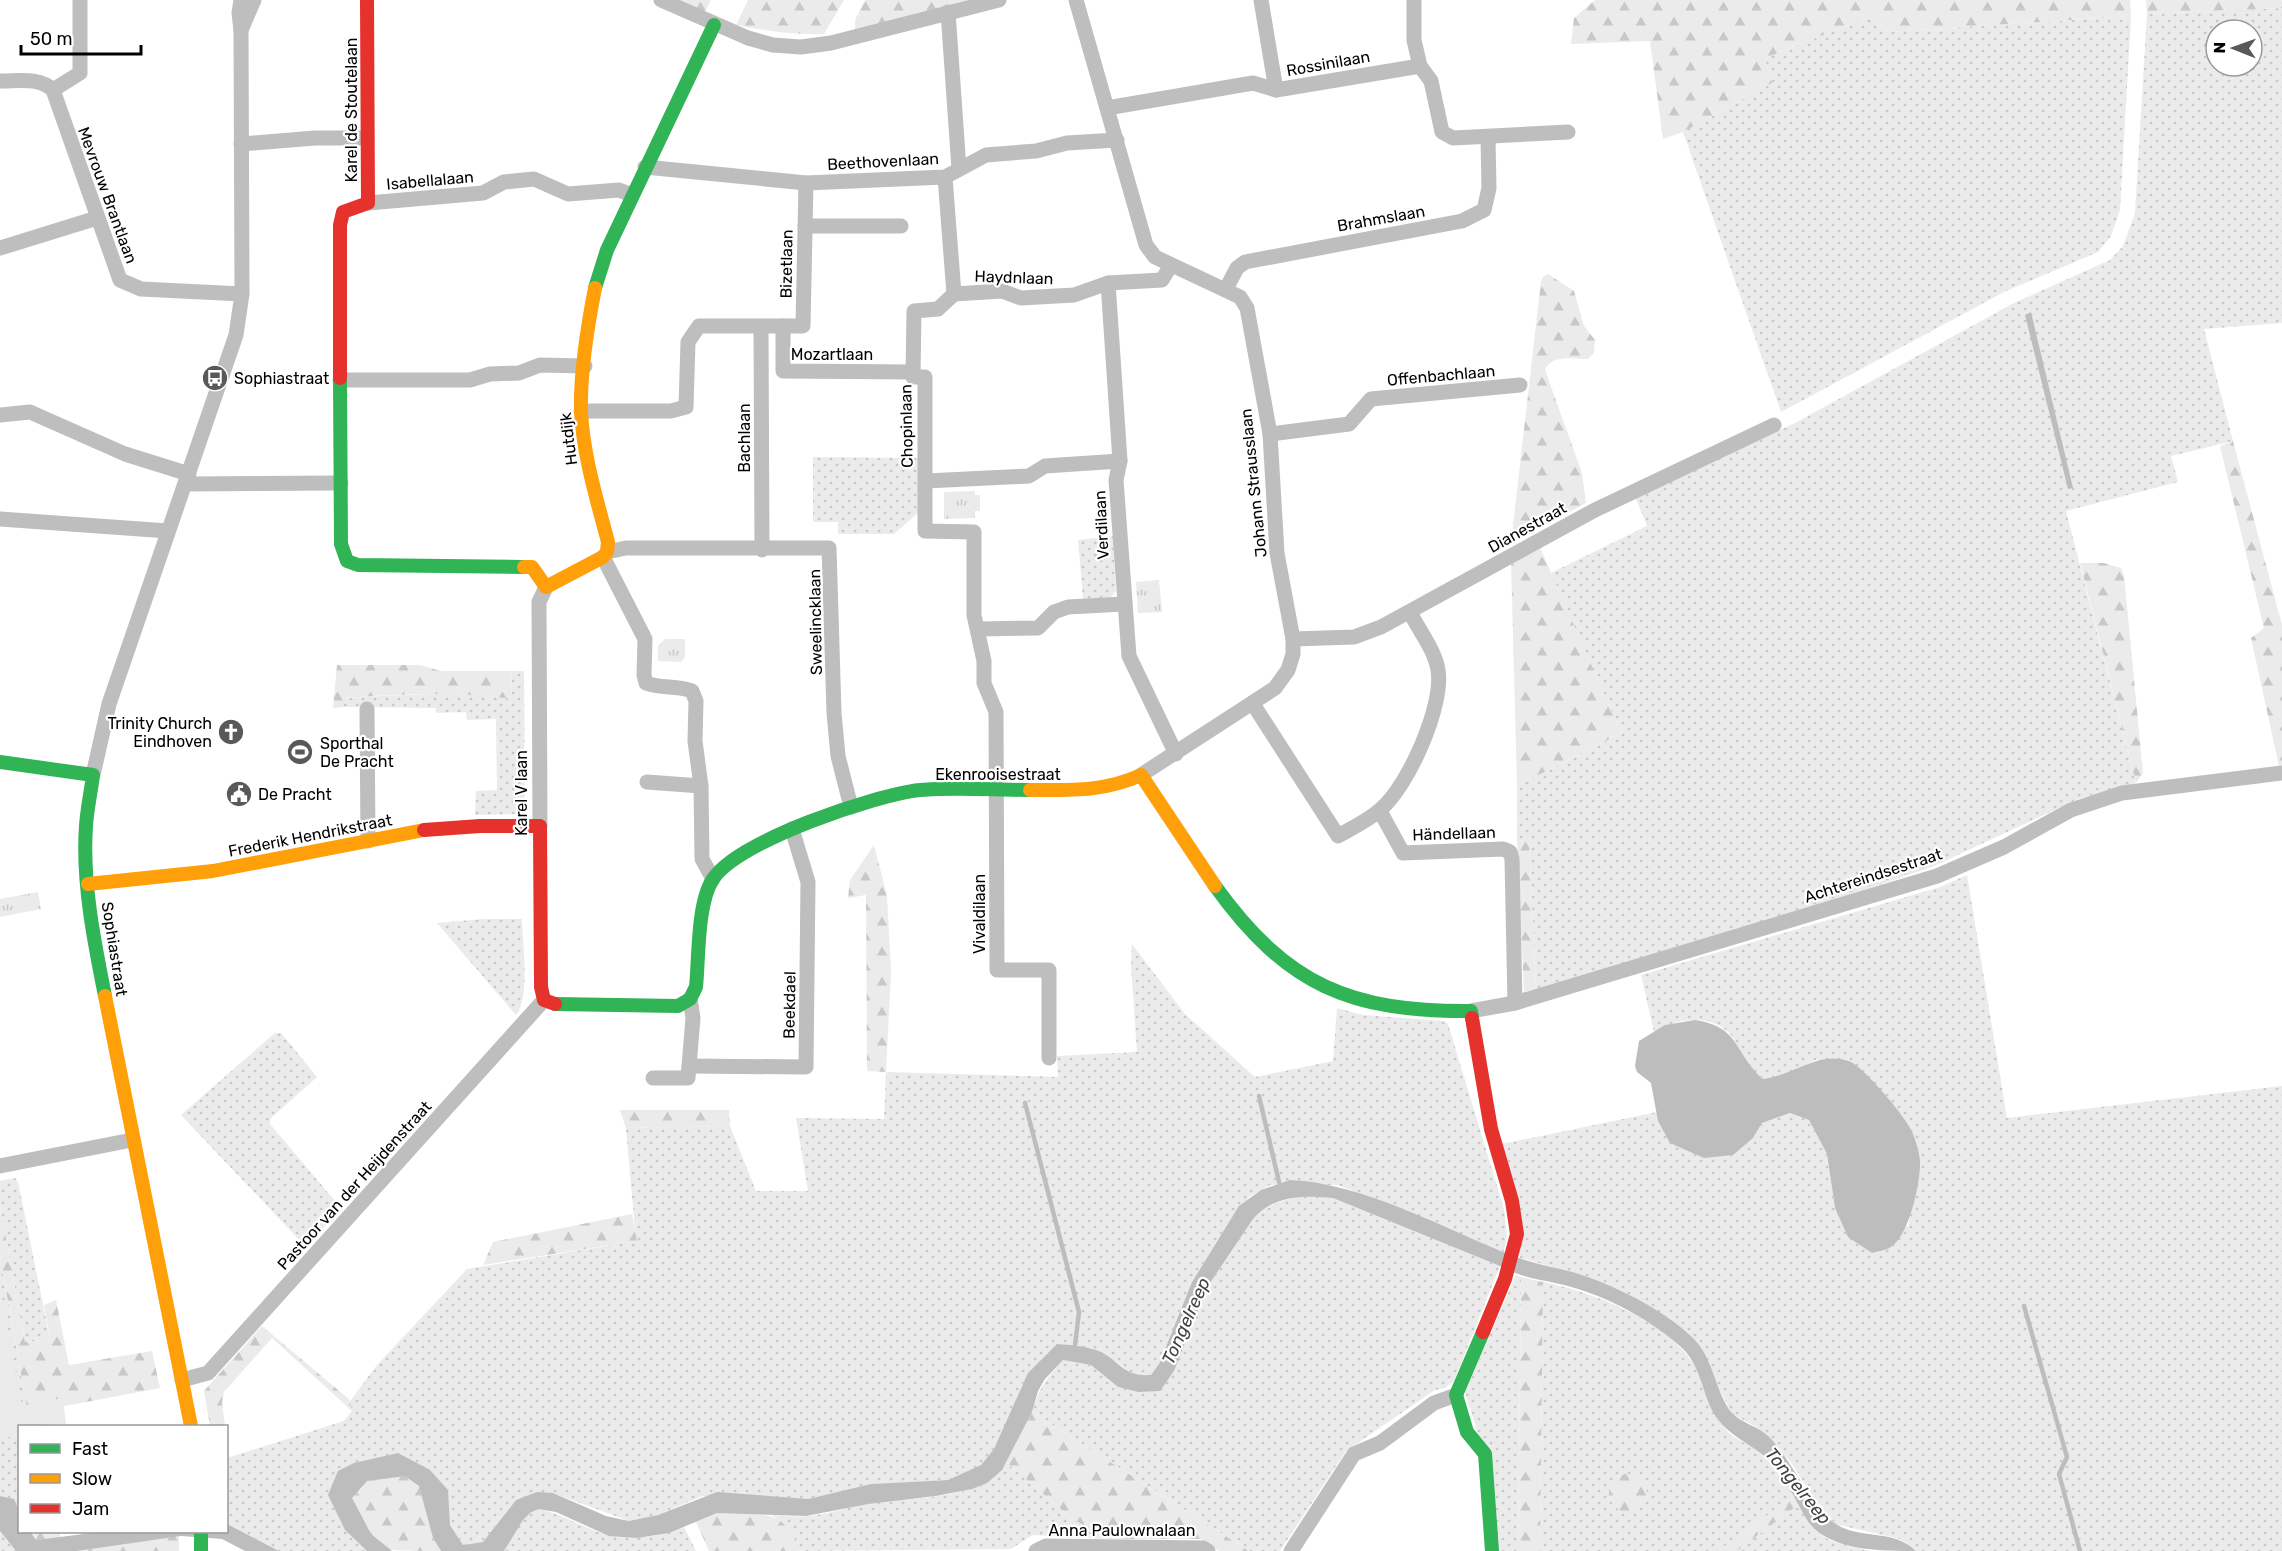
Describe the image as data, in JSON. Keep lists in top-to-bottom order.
{
  "streets": {
    "street": [
      "Rossinilaan",
      "Karel de Stoutelaan",
      "Beethovenlaan",
      "Isabellalaan",
      "Mevrouw Brantlaan",
      "Brahmslaan",
      "Bizetlaan",
      "Haydnlaan",
      "Mozartlaan",
      "Offenbachlaan",
      "Chopinlaan",
      "Bachlaan",
      "Hutdijk",
      "Johann Strausslaan",
      "Verdilaan",
      "Dianestraat",
      "Sweelincklaan",
      "Ekenrooisestraat",
      "Karel V laan",
      "Händellaan",
      "Frederik Hendrikstraat",
      "Achtereindsestraat",
      "Vivaldilaan",
      "Sophiastraat",
      "Beekdael",
      "Pastoor van der Heijdenstraat",
      "Anna Paulownalaan"
    ]
  },
  "crossings": [
    ["Rossinilaan", "Johann Strausslaan"],
    ["Karel de Stoutelaan", "Isabellalaan"],
    ["Karel de Stoutelaan", "Karel V laan"],
    ["Beethovenlaan", "Bizetlaan"],
    ["Beethovenlaan", "Hutdijk"],
    ["Beethovenlaan", "Johann Strausslaan"],
    ["Isabellalaan", "Hutdijk"],
    ["Mevrouw Brantlaan", "Sophiastraat"],
    ["Brahmslaan", "Johann Strausslaan"],
    ["Bizetlaan", "Mozartlaan"],
    ["Haydnlaan", "Chopinlaan"],
    ["Haydnlaan", "Johann Strausslaan"],
    ["Haydnlaan", "Verdilaan"],
    ["Mozartlaan", "Chopinlaan"],
    ["Mozartlaan", "Bachlaan"],
    ["Mozartlaan", "Hutdijk"],
    ["Offenbachlaan", "Johann Strausslaan"],
    ["Chopinlaan", "Ekenrooisestraat"],
    ["Chopinlaan", "Vivaldilaan"],
    ["Bachlaan", "Sweelincklaan"],
    ["Hutdijk", "Sweelincklaan"],
    ["Hutdijk", "Ekenrooisestraat"],
    ["Johann Strausslaan", "Verdilaan"],
    ["Johann Strausslaan", "Dianestraat"],
    ["Johann Strausslaan", "Ekenrooisestraat"],
    ["Sweelincklaan", "Ekenrooisestraat"],
    ["Ekenrooisestraat", "Vivaldilaan"],
    ["Ekenrooisestraat", "Beekdael"],
    ["Karel V laan", "Frederik Hendrikstraat"],
    ["Karel V laan", "Pastoor van der Heijdenstraat"],
    ["Händellaan", "Achtereindsestraat"],
    ["Frederik Hendrikstraat", "Sophiastraat"],
    ["Sophiastraat", "Pastoor van der Heijdenstraat"]
  ],
  "water": ["Tongelreep"],
  "places": {
    "bus stop": ["Sophiastraat"],
    "church": ["Trinity Church Eindhoven"],
    "sports": ["Sporthal De Pracht"],
    "public building": ["De Pracht"]
  },
  "legend": ["Fast", "Slow", "Jam"],
  "scale_bar": "50 m",
  "north": "left"
}
